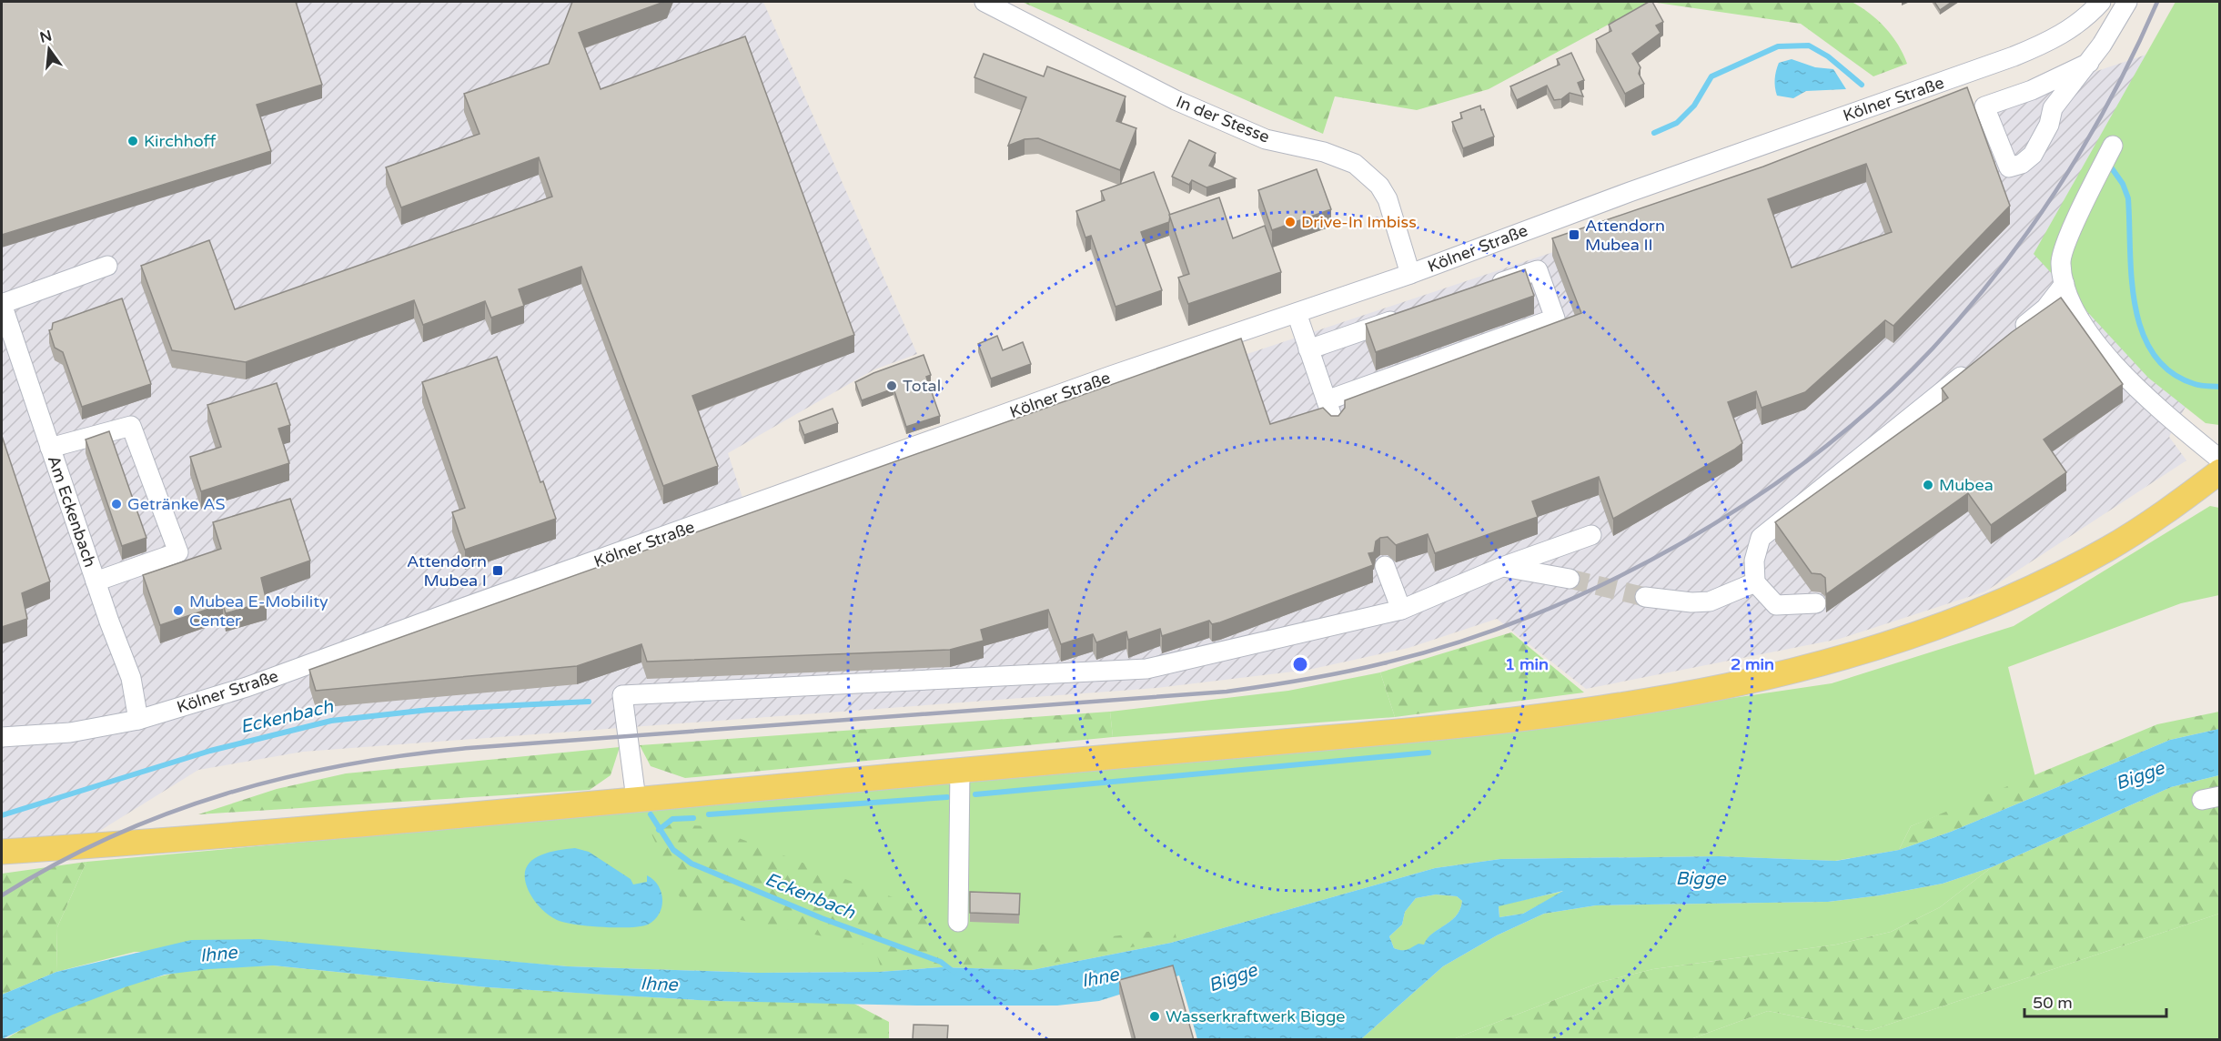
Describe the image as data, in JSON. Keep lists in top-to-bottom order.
{
  "streets": {
    "street": ["Kölner Straße", "In der Stesse", "Am Eckenbach"]
  },
  "crossings": [
    ["Kölner Straße", "In der Stesse"],
    ["Kölner Straße", "Am Eckenbach"]
  ],
  "water": ["Eckenbach", "Bigge", "Ihne"],
  "places": {
    "other": [
      "Kirchhoff",
      "Drive-In Imbiss",
      "Total",
      "Mubea",
      "Getränke AS",
      "Mubea E-Mobility Center",
      "Wasserkraftwerk Bigge"
    ],
    "transit": ["Attendorn Mubea II", "Attendorn Mubea I"]
  },
  "scale_bar": "50 m",
  "north": "top",
  "rings": ["1 min", "2 min"]
}
